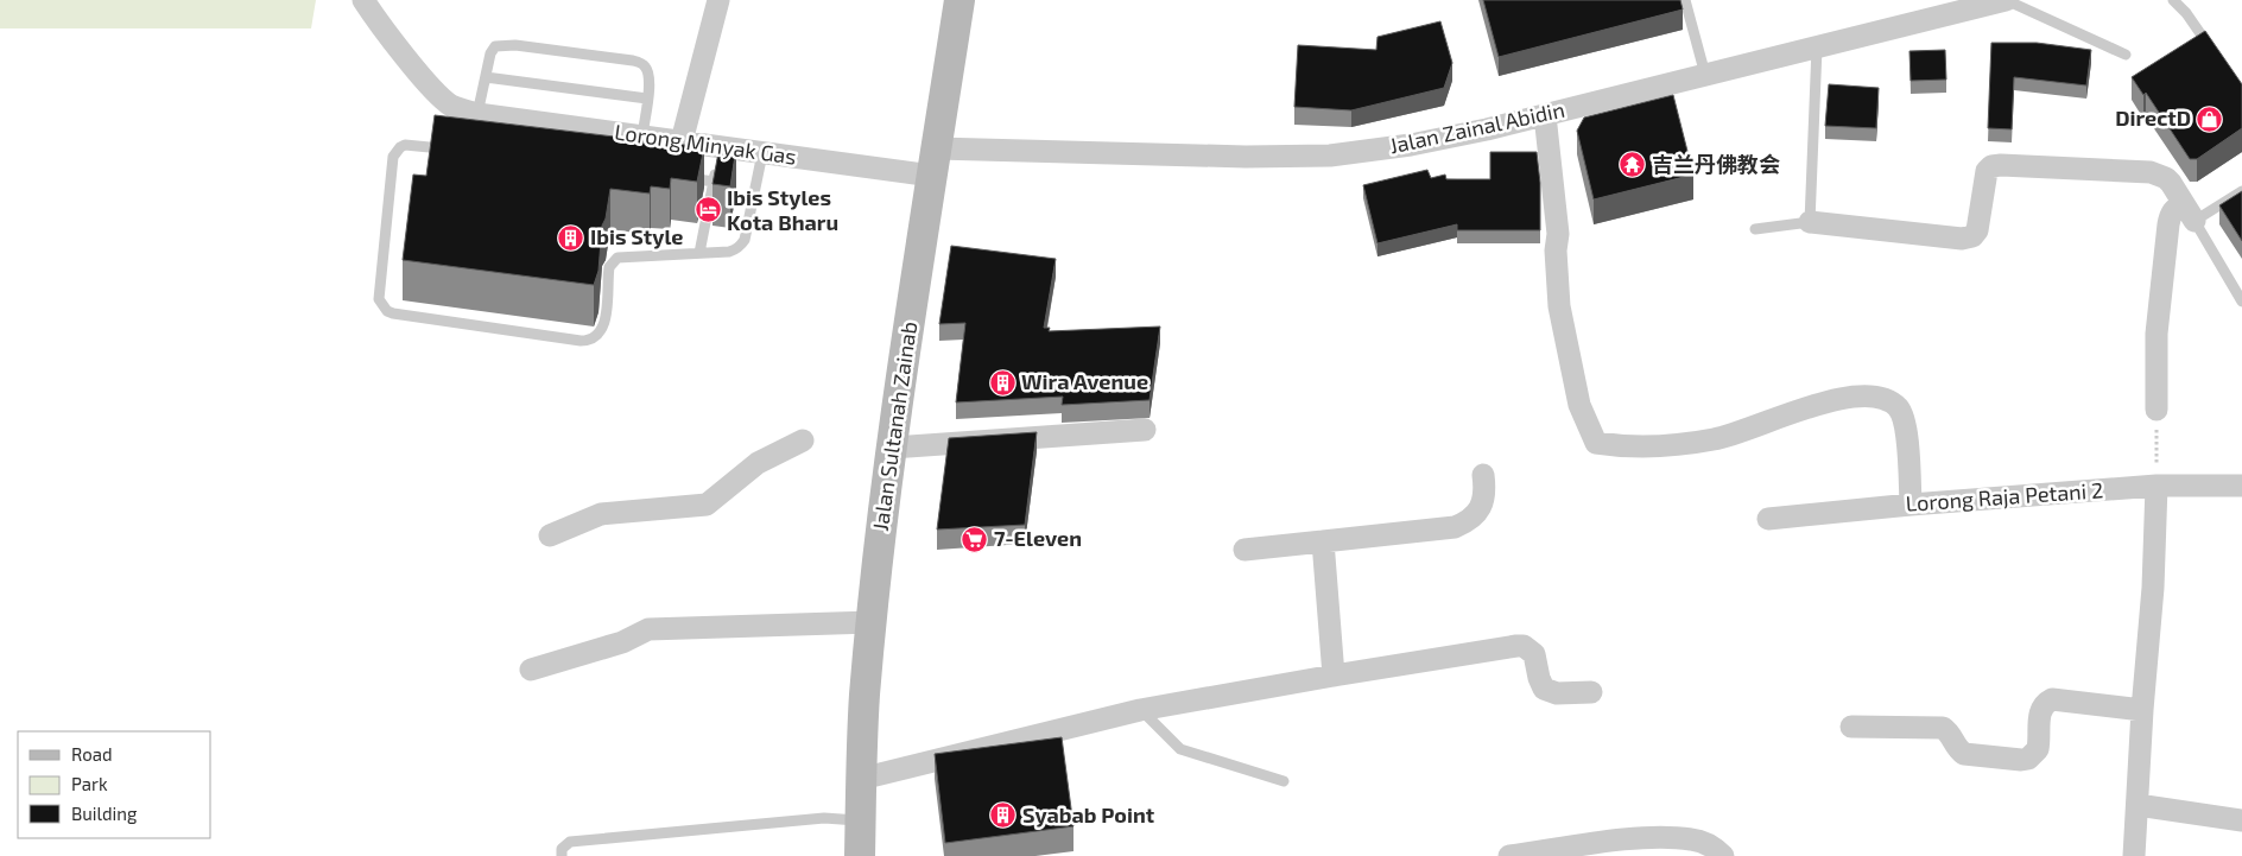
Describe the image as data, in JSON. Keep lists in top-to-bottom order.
{
  "streets": {
    "main road": ["Jalan Sultanah Zainab"],
    "street": ["Jalan Zainal Abidin", "Lorong Minyak Gas", "Lorong Raja Petani 2"]
  },
  "crossings": [
    ["Jalan Zainal Abidin", "Lorong Minyak Gas"],
    ["Jalan Zainal Abidin", "Jalan Sultanah Zainab"],
    ["Lorong Minyak Gas", "Jalan Sultanah Zainab"]
  ],
  "places": {
    "shop": ["DirectD"],
    "temple": ["吉兰丹佛教会"],
    "hotel": ["Ibis Styles Kota Bharu"],
    "building": ["Ibis Style", "Wira Avenue", "Syabab Point"],
    "supermarket": ["7-Eleven"]
  },
  "legend": ["Road", "Park", "Building"]
}
